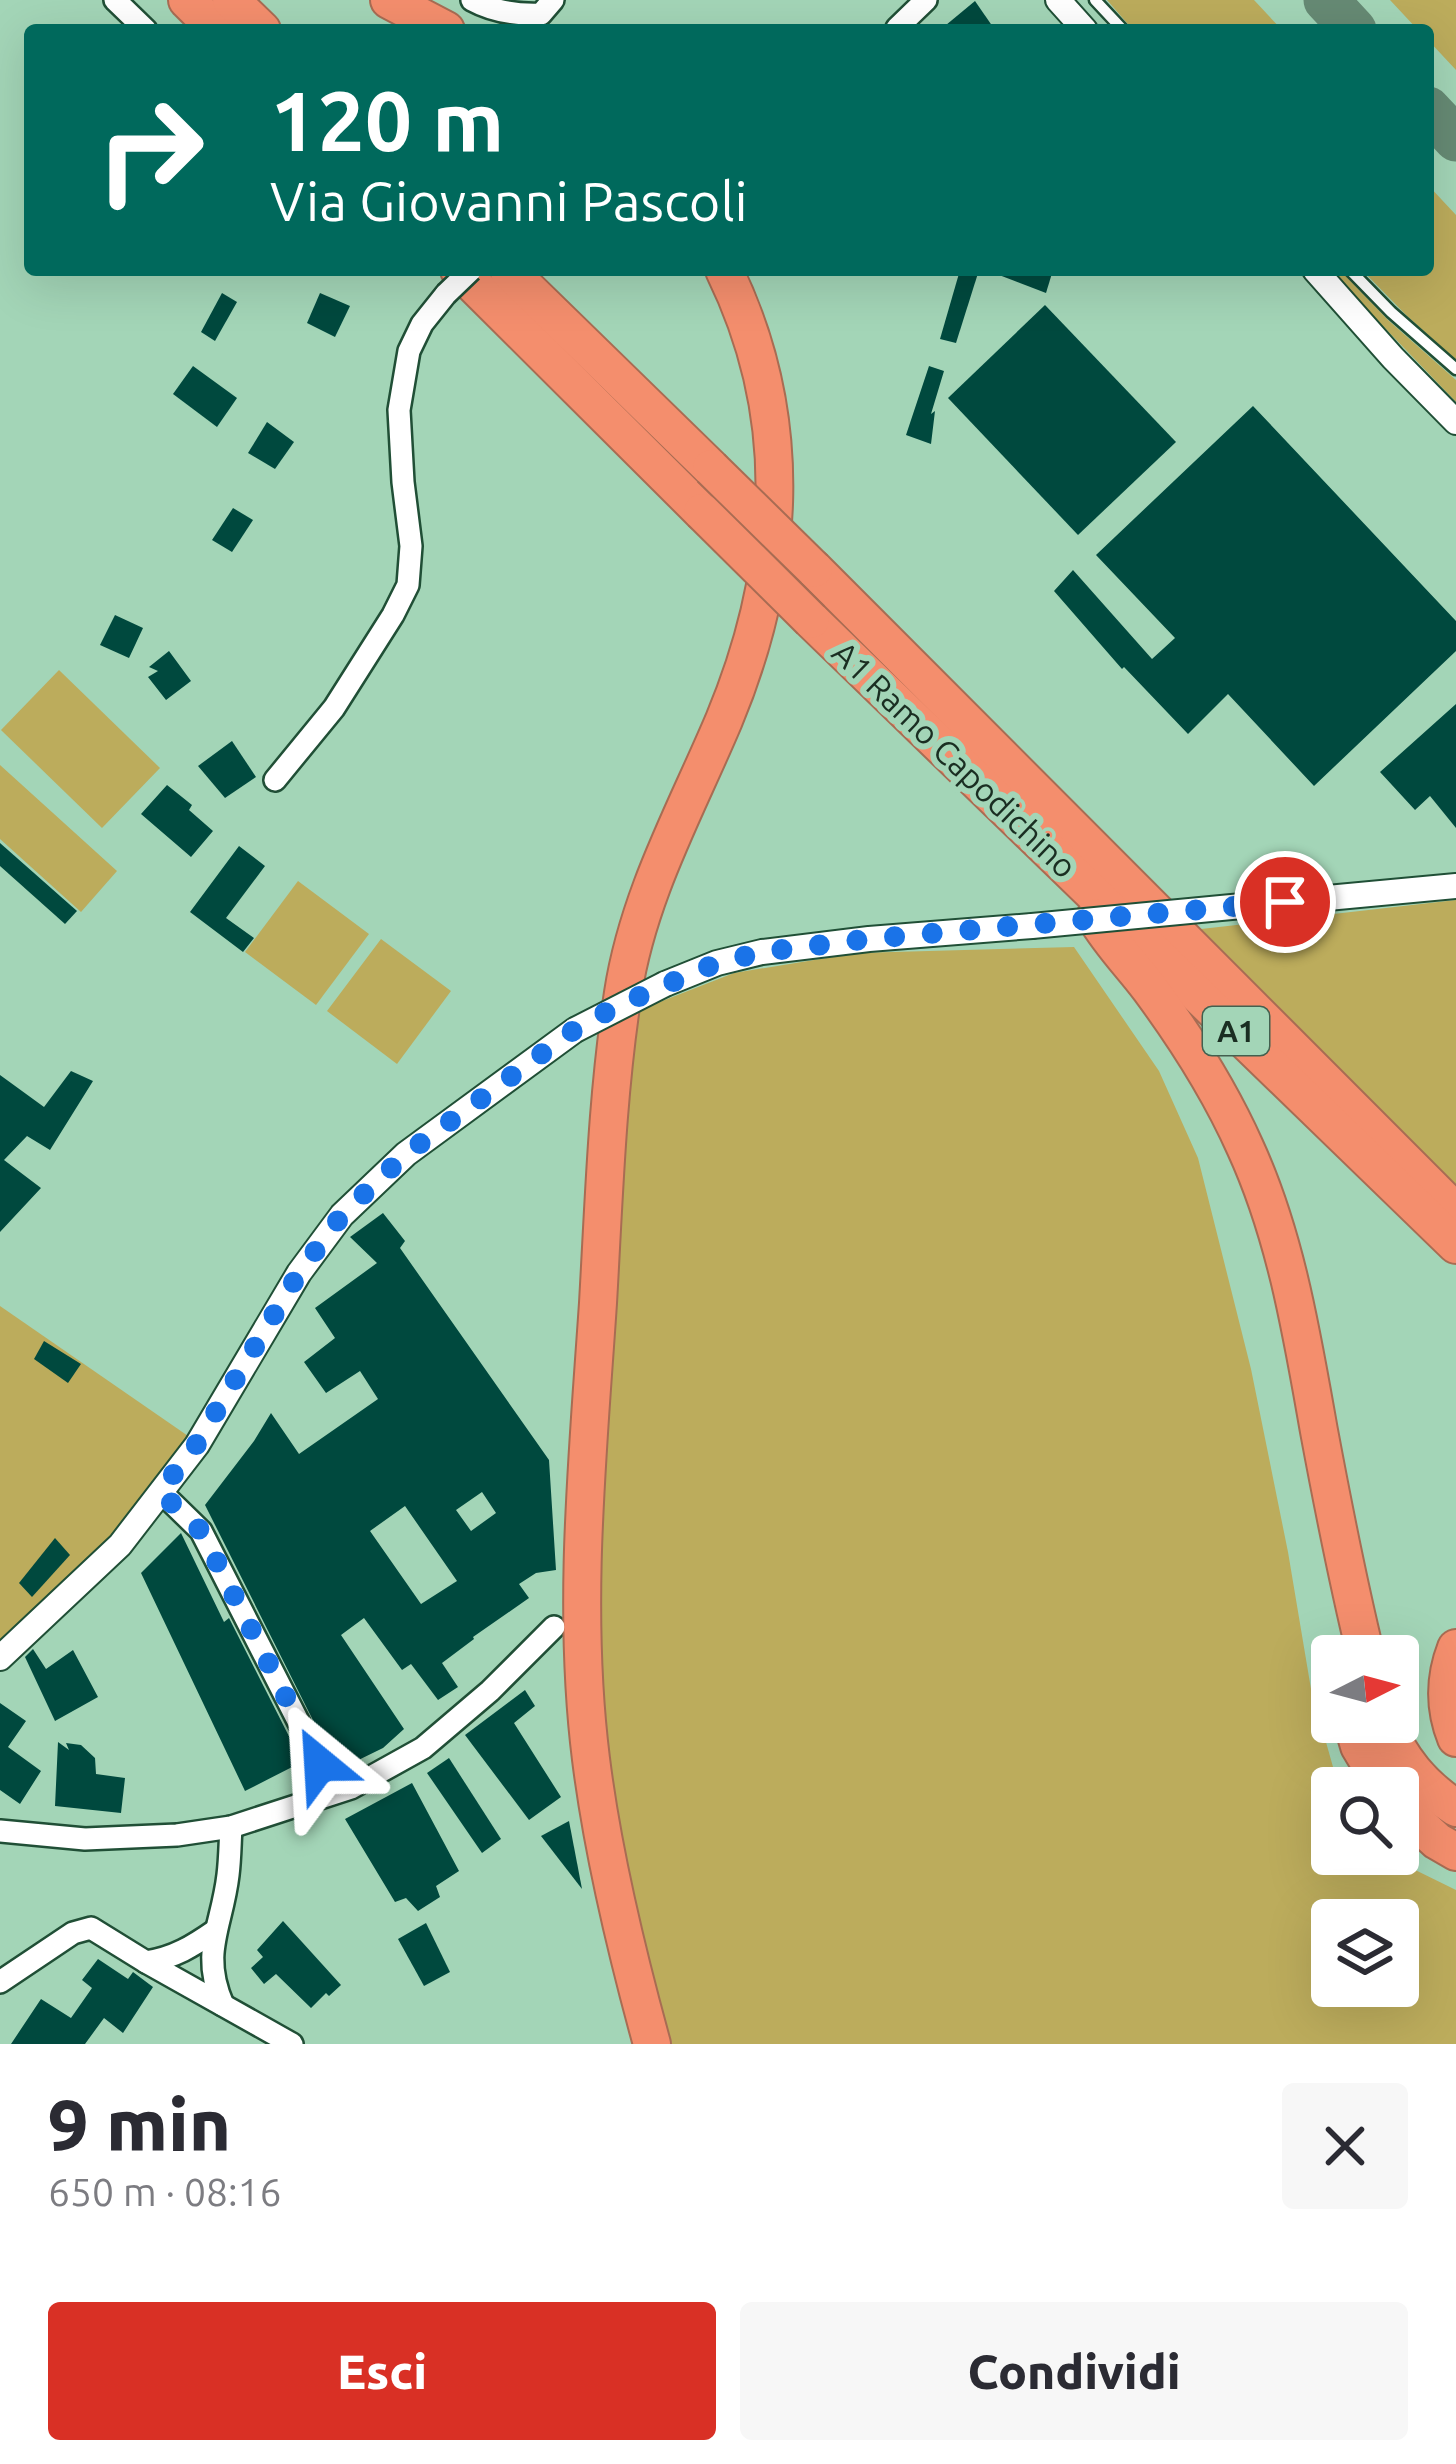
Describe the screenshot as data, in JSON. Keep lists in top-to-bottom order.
{
  "streets": {
    "highway": ["A1 Ramo Capodichino", "A1"]
  },
  "north": "right",
  "page": {
    "turn": ["120 m", "Via Giovanni Pascoli"],
    "heading": ["9 min", "650 m · 08:16"],
    "buttons": ["Esci", "Condividi"]
  }
}
